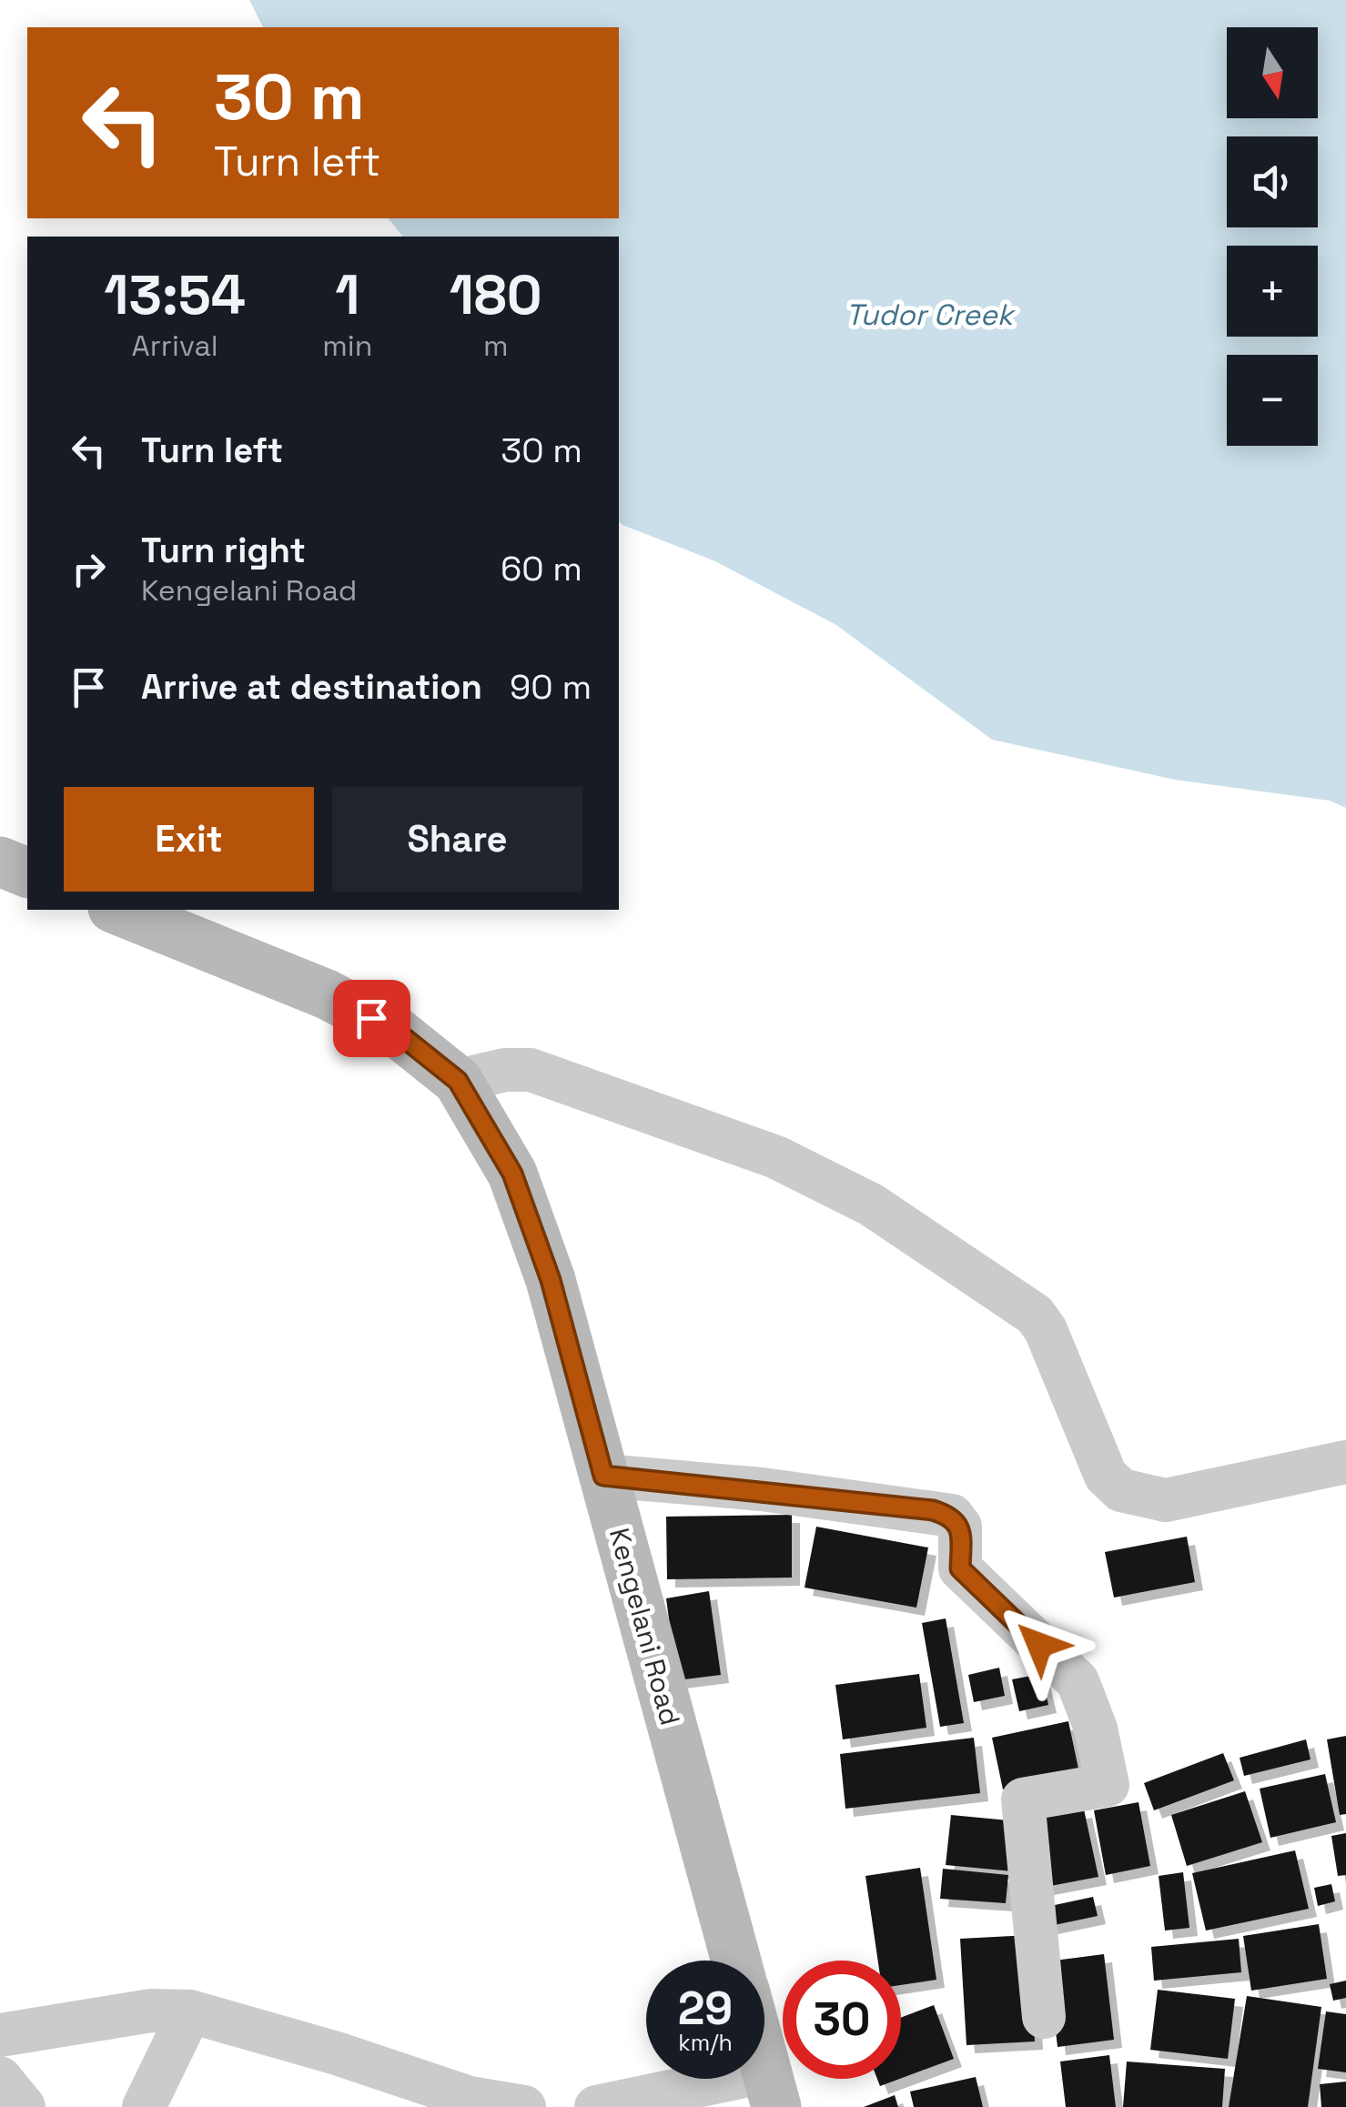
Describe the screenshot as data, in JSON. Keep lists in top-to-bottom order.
{
  "streets": {
    "main road": ["Kengelani Road"]
  },
  "water": ["Tudor Creek"],
  "north": "bottom",
  "page": {
    "map_buttons": ["+", "−"],
    "turn": ["30 m", "Turn left"],
    "eta": [
      "13:54",
      "Arrival",
      "1",
      "min",
      "180",
      "m"
    ],
    "list": [
      {
        "name": "Turn left",
        "value": "30 m"
      },
      {
        "name": "Turn right",
        "note": "Kengelani Road",
        "value": "60 m"
      },
      {
        "name": "Arrive at destination",
        "value": "90 m"
      }
    ],
    "buttons": ["Exit", "Share"],
    "speed": "29 km/h",
    "limit": "30"
  }
}
